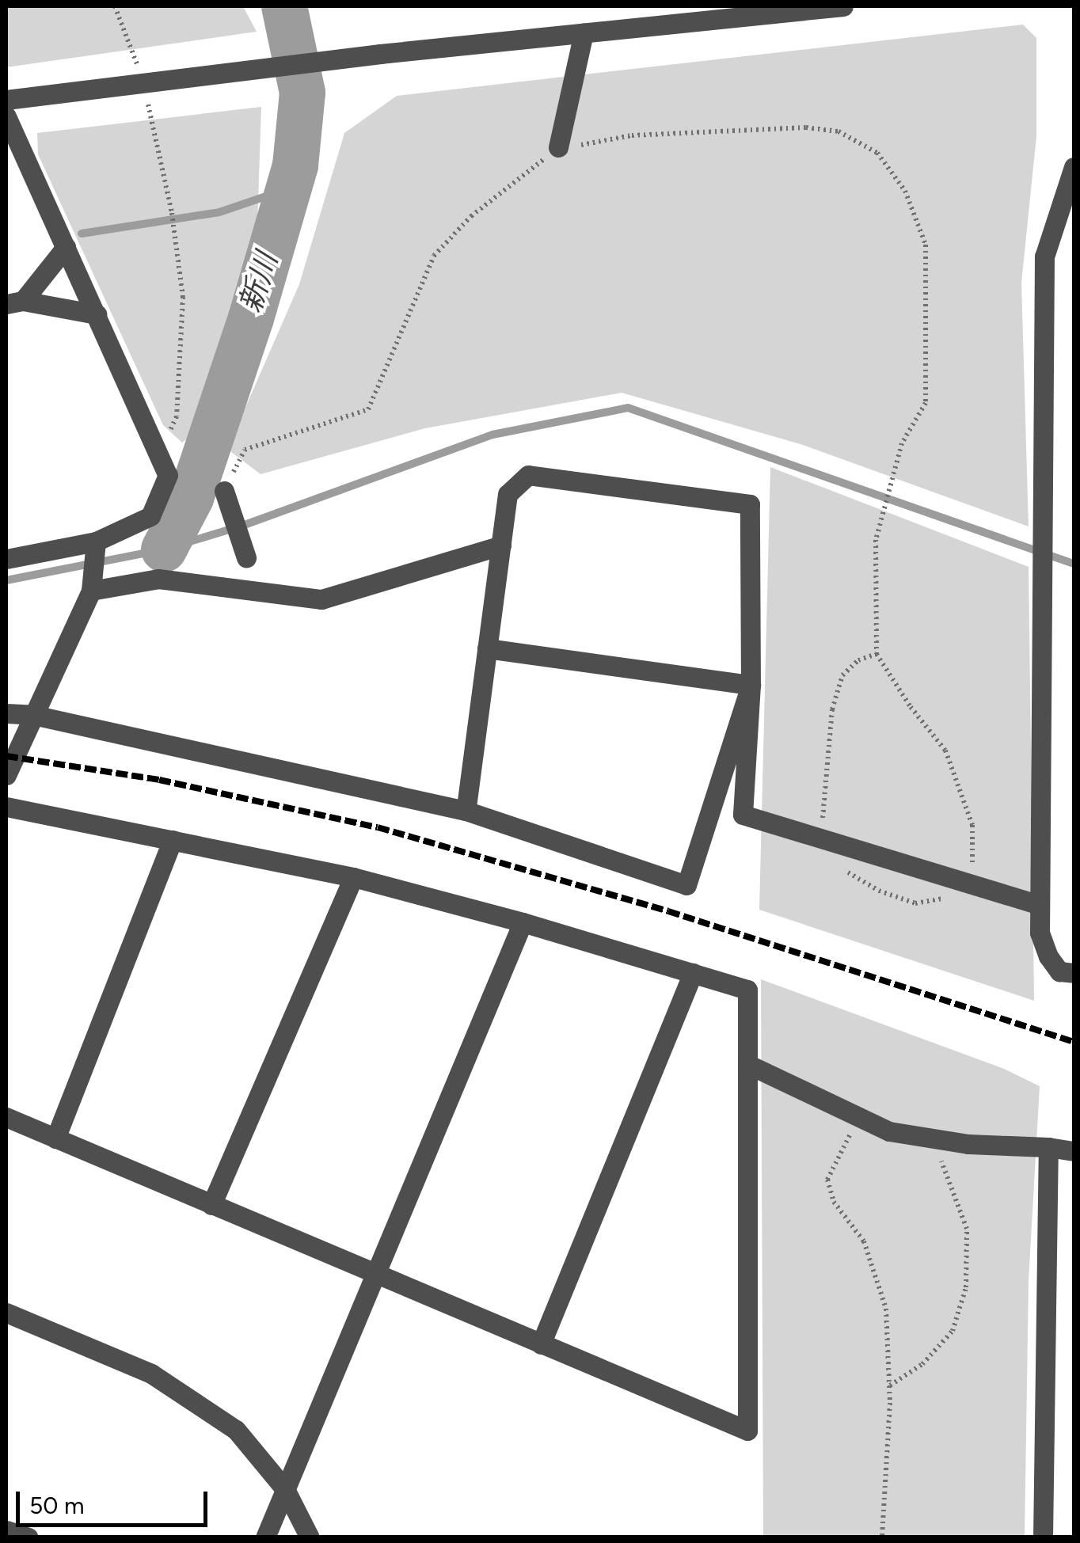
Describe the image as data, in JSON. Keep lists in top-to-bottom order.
{
  "water": ["新川"],
  "scale_bar": "50 m"
}
